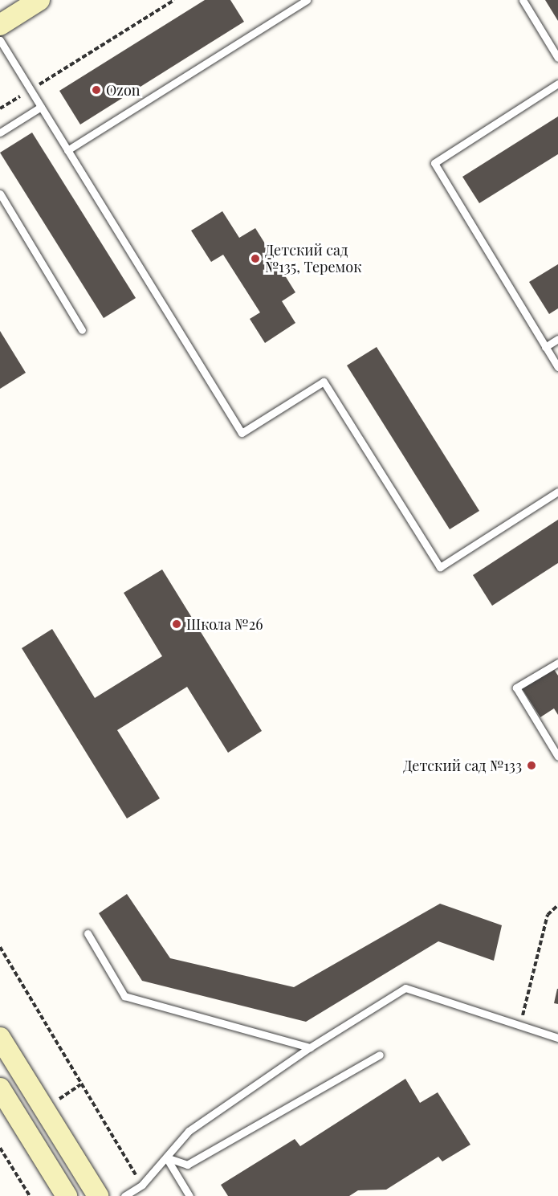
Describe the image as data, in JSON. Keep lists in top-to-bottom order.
{
  "places": [
    "Ozon",
    "Детский сад №135, Теремок",
    "Школа №26",
    "Детский сад №133"
  ]
}
